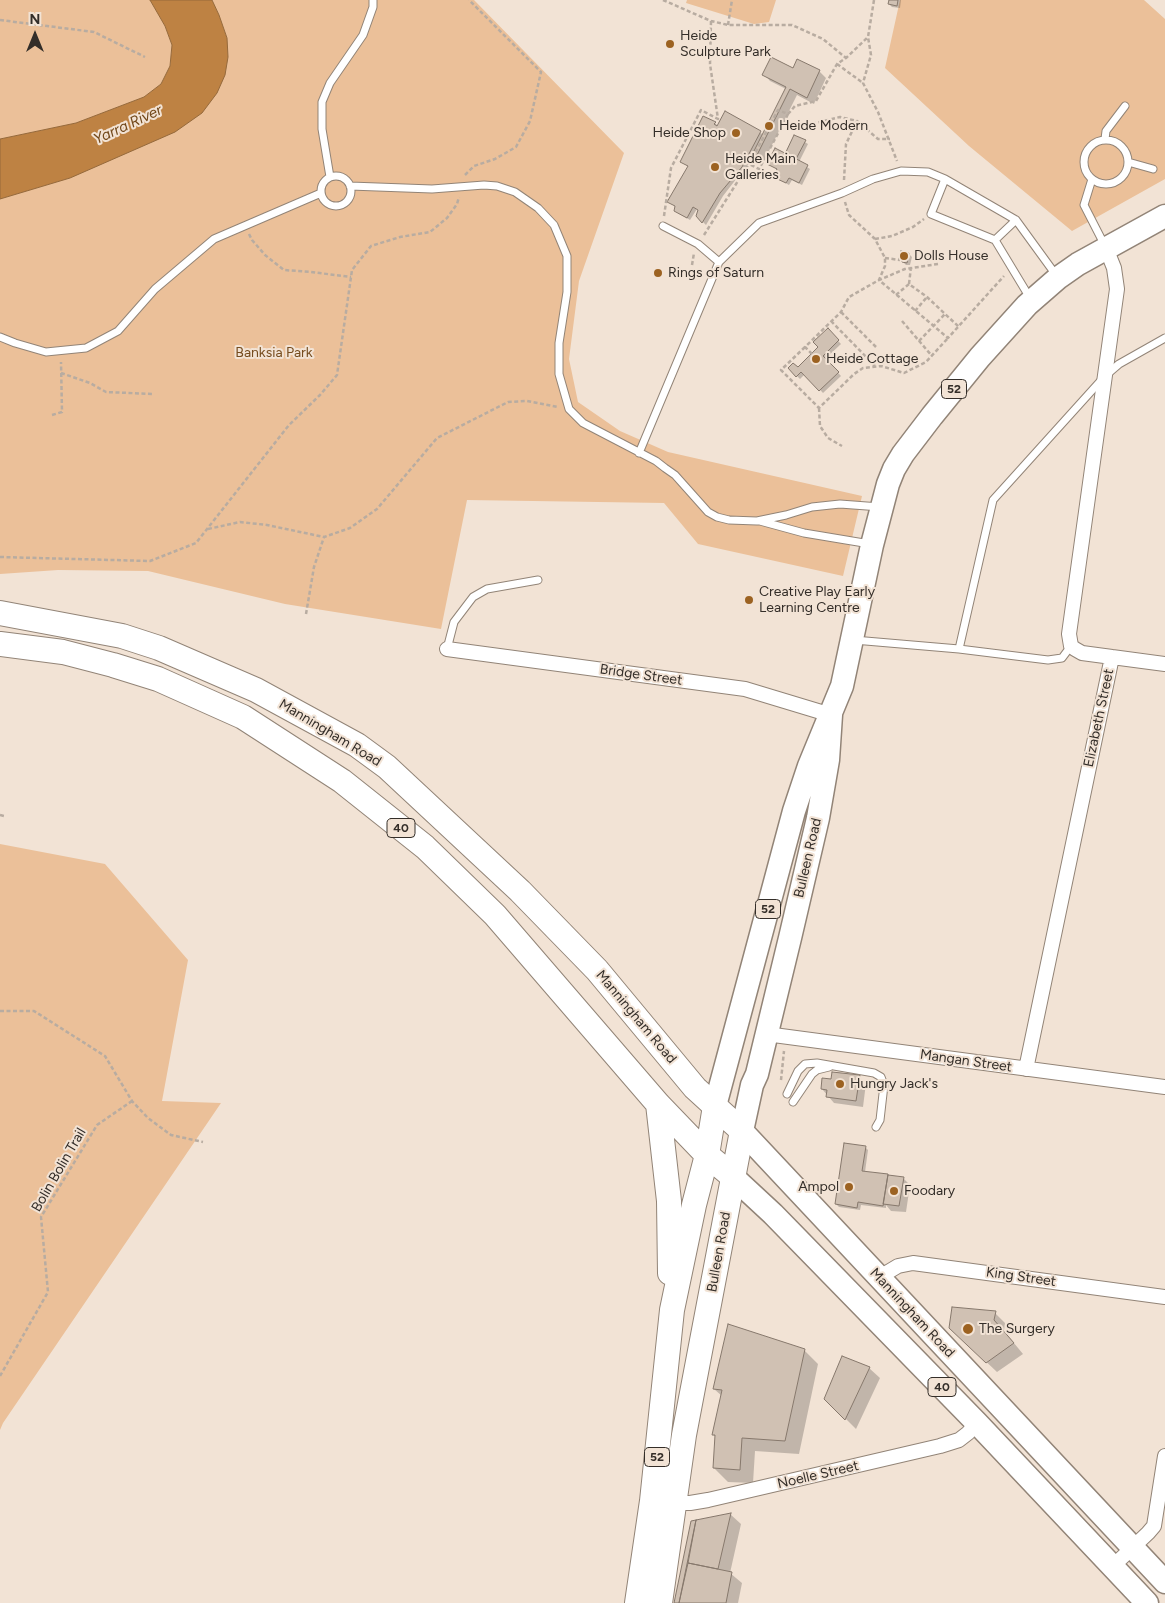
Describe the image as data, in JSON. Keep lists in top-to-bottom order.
{
  "streets": {
    "highway": [
      "52",
      "Manningham Road",
      "40",
      "Bulleen Road"
    ],
    "street": [
      "Bridge Street",
      "Elizabeth Street",
      "Mangan Street",
      "King Street",
      "Noelle Street"
    ],
    "path": ["Bolin Bolin Trail"]
  },
  "crossings": [
    ["52", "Bridge Street"],
    ["52", "Bulleen Road"],
    ["Bridge Street", "Bulleen Road"],
    ["Elizabeth Street", "Mangan Street"],
    ["Manningham Road", "Bulleen Road"],
    ["Manningham Road", "King Street"],
    ["40", "Bulleen Road"],
    ["40", "Noelle Street"],
    ["Bulleen Road", "Mangan Street"],
    ["Bulleen Road", "Noelle Street"]
  ],
  "water": ["Yarra River"],
  "parks": ["Banksia Park"],
  "places": [
    "Heide Sculpture Park",
    "Heide Modern",
    "Heide Shop",
    "Heide Main Galleries",
    "Dolls House",
    "Rings of Saturn",
    "Heide Cottage",
    "Creative Play Early Learning Centre",
    "Hungry Jack's",
    "Ampol",
    "Foodary",
    "The Surgery"
  ],
  "north": "top"
}
